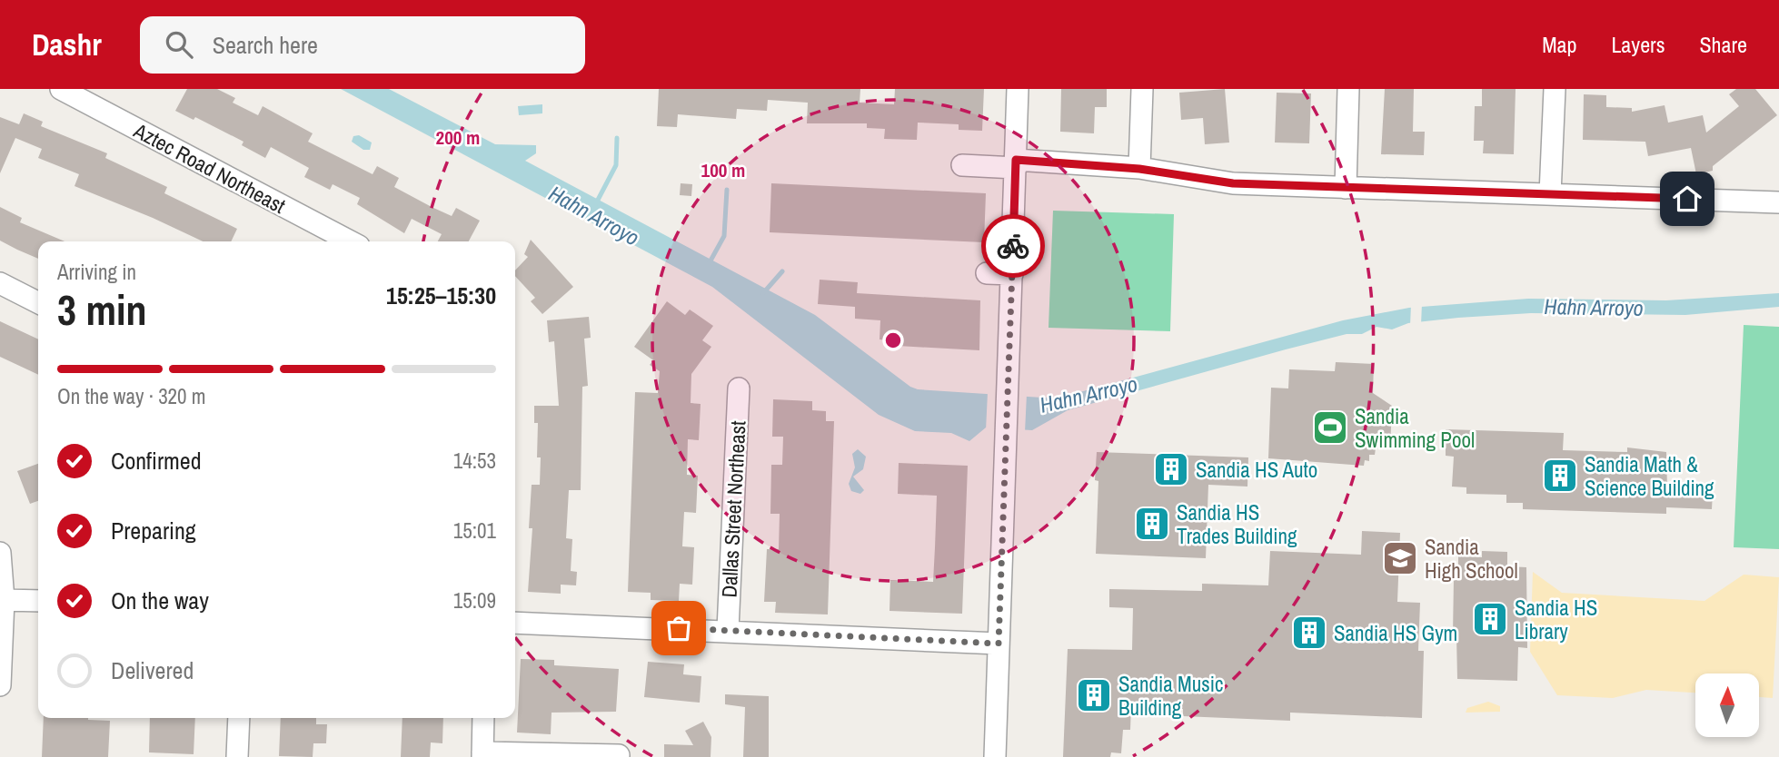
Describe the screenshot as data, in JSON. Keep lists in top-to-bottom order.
{
  "streets": {
    "street": ["Aztec Road Northeast", "Dallas Street Northeast"]
  },
  "water": ["Hahn Arroyo"],
  "places": {
    "sports": ["Sandia Swimming Pool"],
    "building": [
      "Sandia HS Auto",
      "Sandia Math & Science Building",
      "Sandia HS Trades Building",
      "Sandia HS Library",
      "Sandia HS Gym",
      "Sandia Music Building"
    ],
    "school or university": ["Sandia High School"]
  },
  "north": "top",
  "page": {
    "header": "Dashr",
    "search": "Search here",
    "nav": ["Map", "Layers", "Share"],
    "heading": ["3 min", "Arriving in", "15:25–15:30"],
    "bar": "On the way · 320 m",
    "list": [
      ["Confirmed", "14:53"],
      ["Preparing", "15:01"],
      ["On the way", "15:09"],
      "Delivered"
    ]
  },
  "rings": ["200 m", "100 m"]
}
